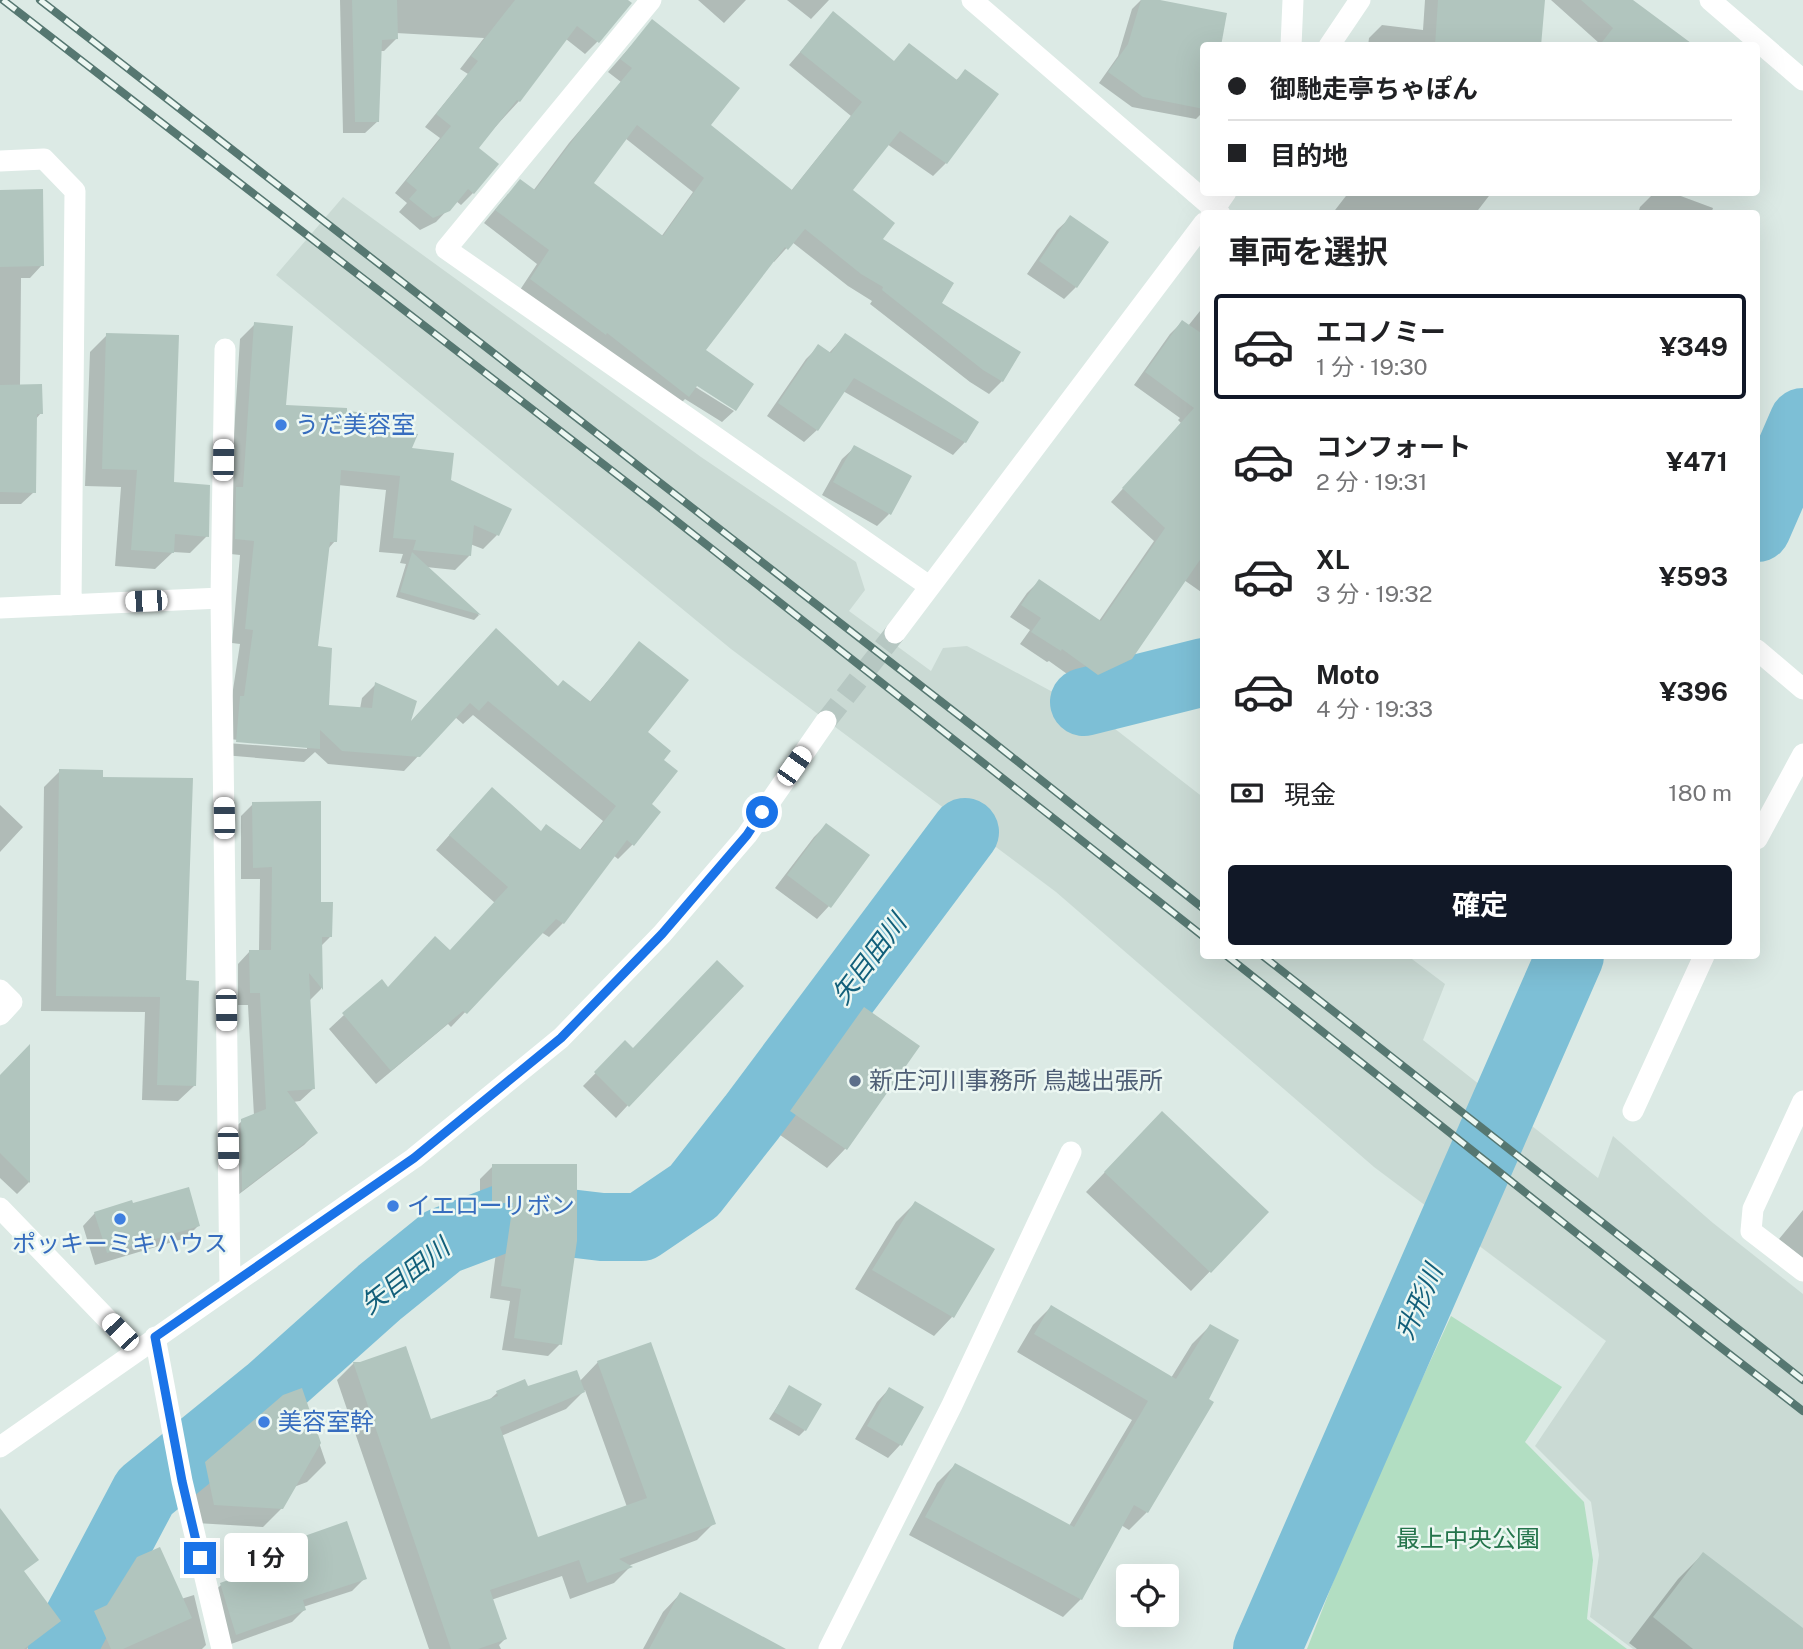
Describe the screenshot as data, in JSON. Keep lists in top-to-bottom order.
{
  "water": ["矢目田川", "升形川"],
  "parks": ["最上中央公園"],
  "places": [
    "うだ美容室",
    "新庄河川事務所 鳥越出張所",
    "イエローリボン",
    "ポッキーミキハウス",
    "美容室幹"
  ],
  "page": {
    "banner": ["御馳走亭ちゃぽん", "目的地"],
    "heading": "車両を選択",
    "list": [
      {
        "name": "エコノミー",
        "note": "1 分 · 19:30",
        "value": "¥349"
      },
      {
        "name": "コンフォート",
        "note": "2 分 · 19:31",
        "value": "¥471"
      },
      {
        "name": "XL",
        "note": "3 分 · 19:32",
        "value": "¥593"
      },
      {
        "name": "Moto",
        "note": "4 分 · 19:33",
        "value": "¥396"
      }
    ],
    "pay": ["現金", "180 m"],
    "buttons": "確定",
    "bubble": "1 分"
  }
}
